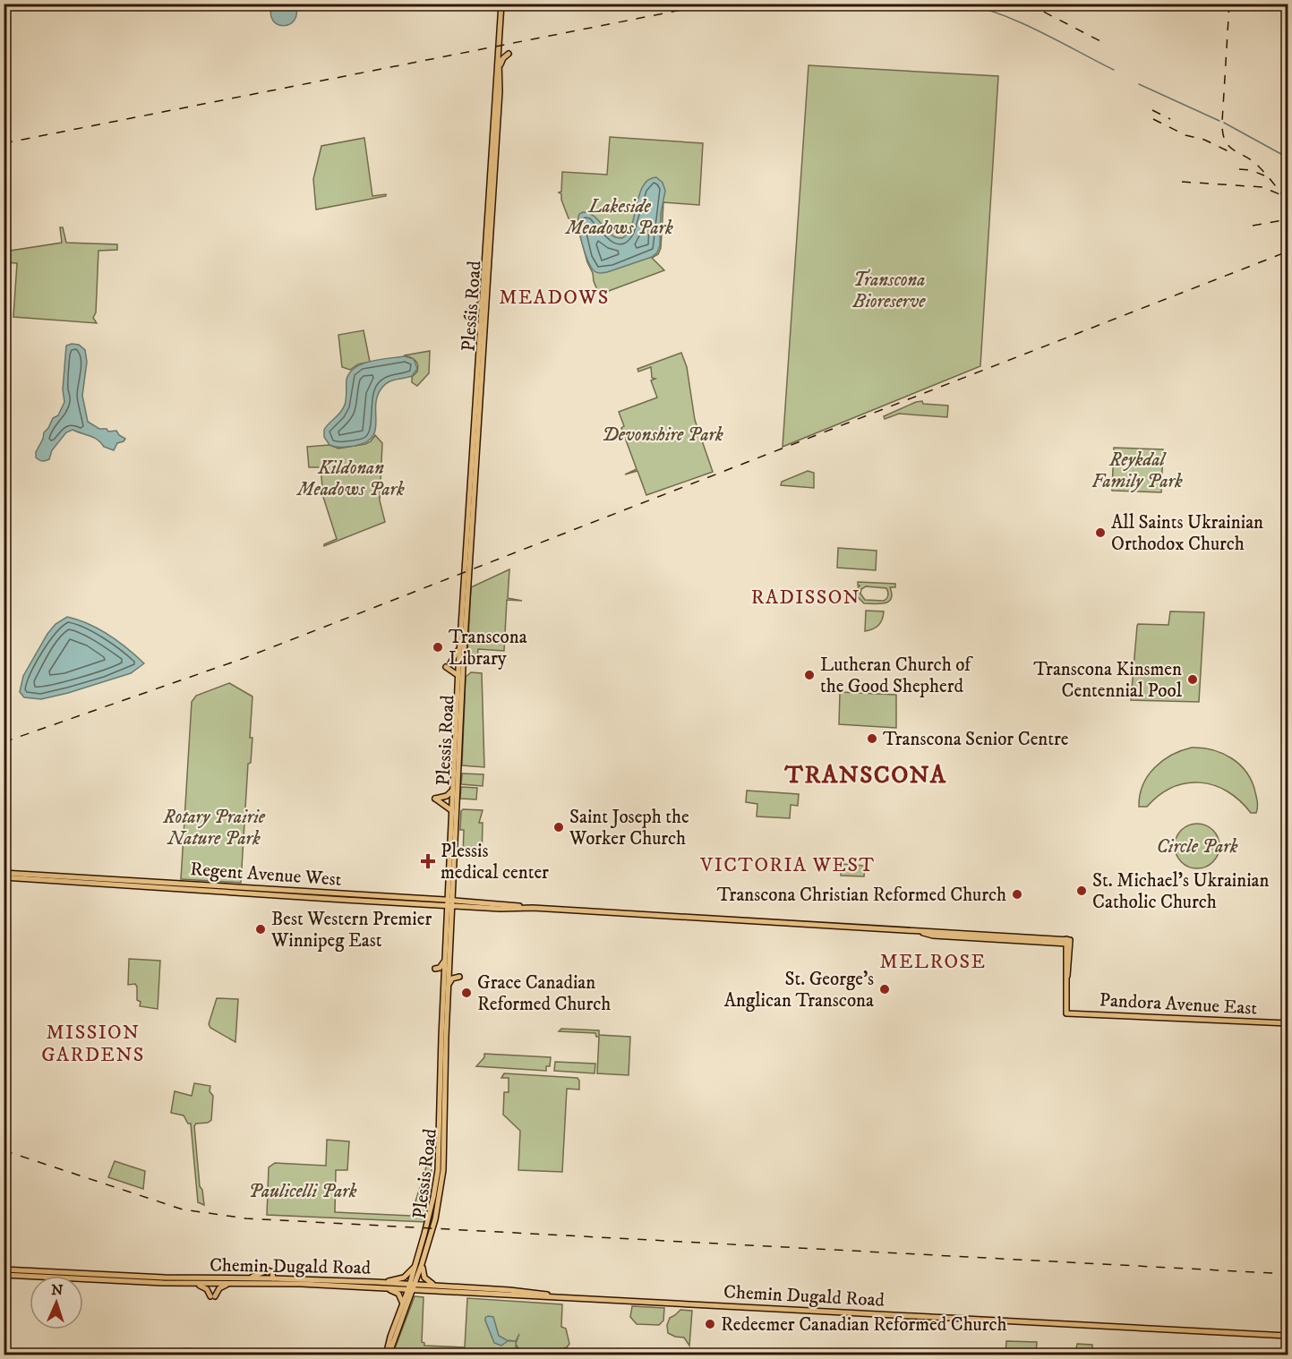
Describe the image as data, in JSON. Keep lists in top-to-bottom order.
{
  "streets": {
    "main road": [
      "Plessis Road",
      "Regent Avenue West",
      "Pandora Avenue East",
      "Chemin Dugald Road"
    ]
  },
  "crossings": [
    ["Plessis Road", "Regent Avenue West"],
    ["Plessis Road", "Chemin Dugald Road"],
    ["Regent Avenue West", "Pandora Avenue East"]
  ],
  "districts": [
    "MEADOWS",
    "RADISSON",
    "TRANSCONA",
    "VICTORIA WEST",
    "MELROSE",
    "MISSION GARDENS"
  ],
  "parks": [
    "Lakeside Meadows Park",
    "Transcona Bioreserve",
    "Devonshire Park",
    "Reykdal Family Park",
    "Kildonan Meadows Park",
    "Rotary Prairie Nature Park",
    "Circle Park",
    "Paulicelli Park"
  ],
  "places": {
    "other": [
      "All Saints Ukrainian Orthodox Church",
      "Transcona Library",
      "Lutheran Church of the Good Shepherd",
      "Transcona Kinsmen Centennial Pool",
      "Transcona Senior Centre",
      "Saint Joseph the Worker Church",
      "St. Michael's Ukrainian Catholic Church",
      "Transcona Christian Reformed Church",
      "Best Western Premier Winnipeg East",
      "St. George's Anglican Transcona",
      "Grace Canadian Reformed Church",
      "Redeemer Canadian Reformed Church"
    ],
    "health": ["Plessis medical center"]
  },
  "north": "top"
}
